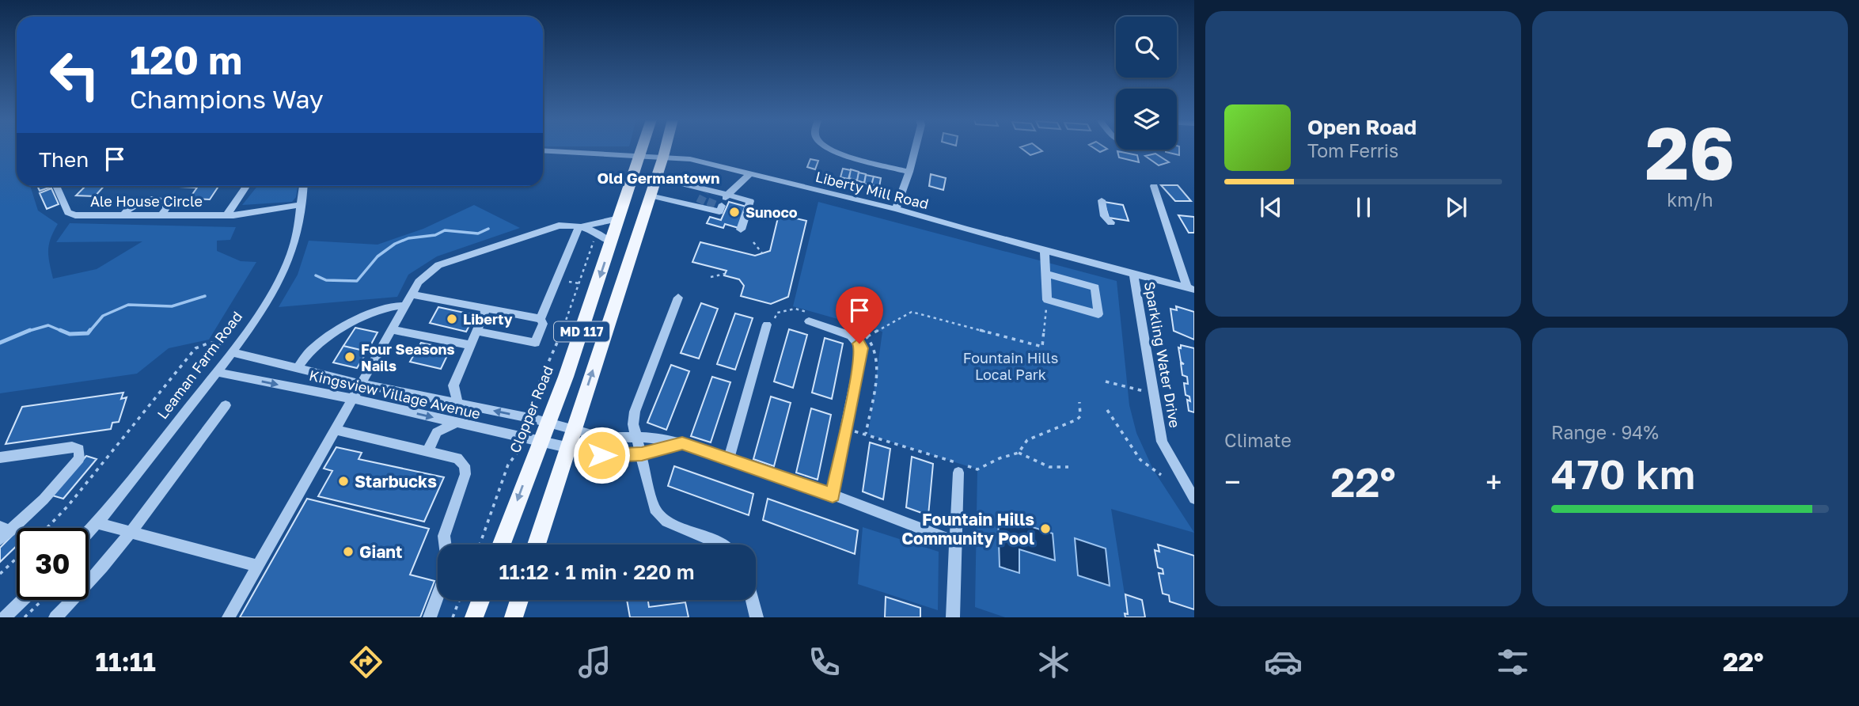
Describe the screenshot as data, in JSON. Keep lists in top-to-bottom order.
{
  "streets": {
    "main road": ["MD 117", "Clopper Road"],
    "street": [
      "Liberty Mill Road",
      "Ale House Circle",
      "Sparkling Water Drive",
      "Leaman Farm Road",
      "Kingsview Village Avenue"
    ]
  },
  "crossings": [
    ["Liberty Mill Road", "MD 117"],
    ["Liberty Mill Road", "Sparkling Water Drive"],
    ["Liberty Mill Road", "Clopper Road"],
    ["Ale House Circle", "Leaman Farm Road"],
    ["MD 117", "Kingsview Village Avenue"],
    ["Leaman Farm Road", "Kingsview Village Avenue"],
    ["Kingsview Village Avenue", "Clopper Road"]
  ],
  "districts": ["Old Germantown"],
  "parks": ["Fountain Hills Local Park"],
  "places": [
    "Sunoco",
    "Liberty",
    "Four Seasons Nails",
    "Starbucks",
    "Fountain Hills Community Pool",
    "Giant"
  ],
  "page": {
    "tile": [
      ["26", "km/h"],
      "Climate",
      ["Range · 94%", "470 km"]
    ],
    "turn": ["120 m", "Champions Way"],
    "song": ["Open Road", "Tom Ferris"],
    "then": "Then",
    "heat": ["−", "22°", "+"],
    "limit": "30",
    "trip": "11:12 · 1 min · 220 m",
    "tabs": ["11:11", "22°"]
  }
}
